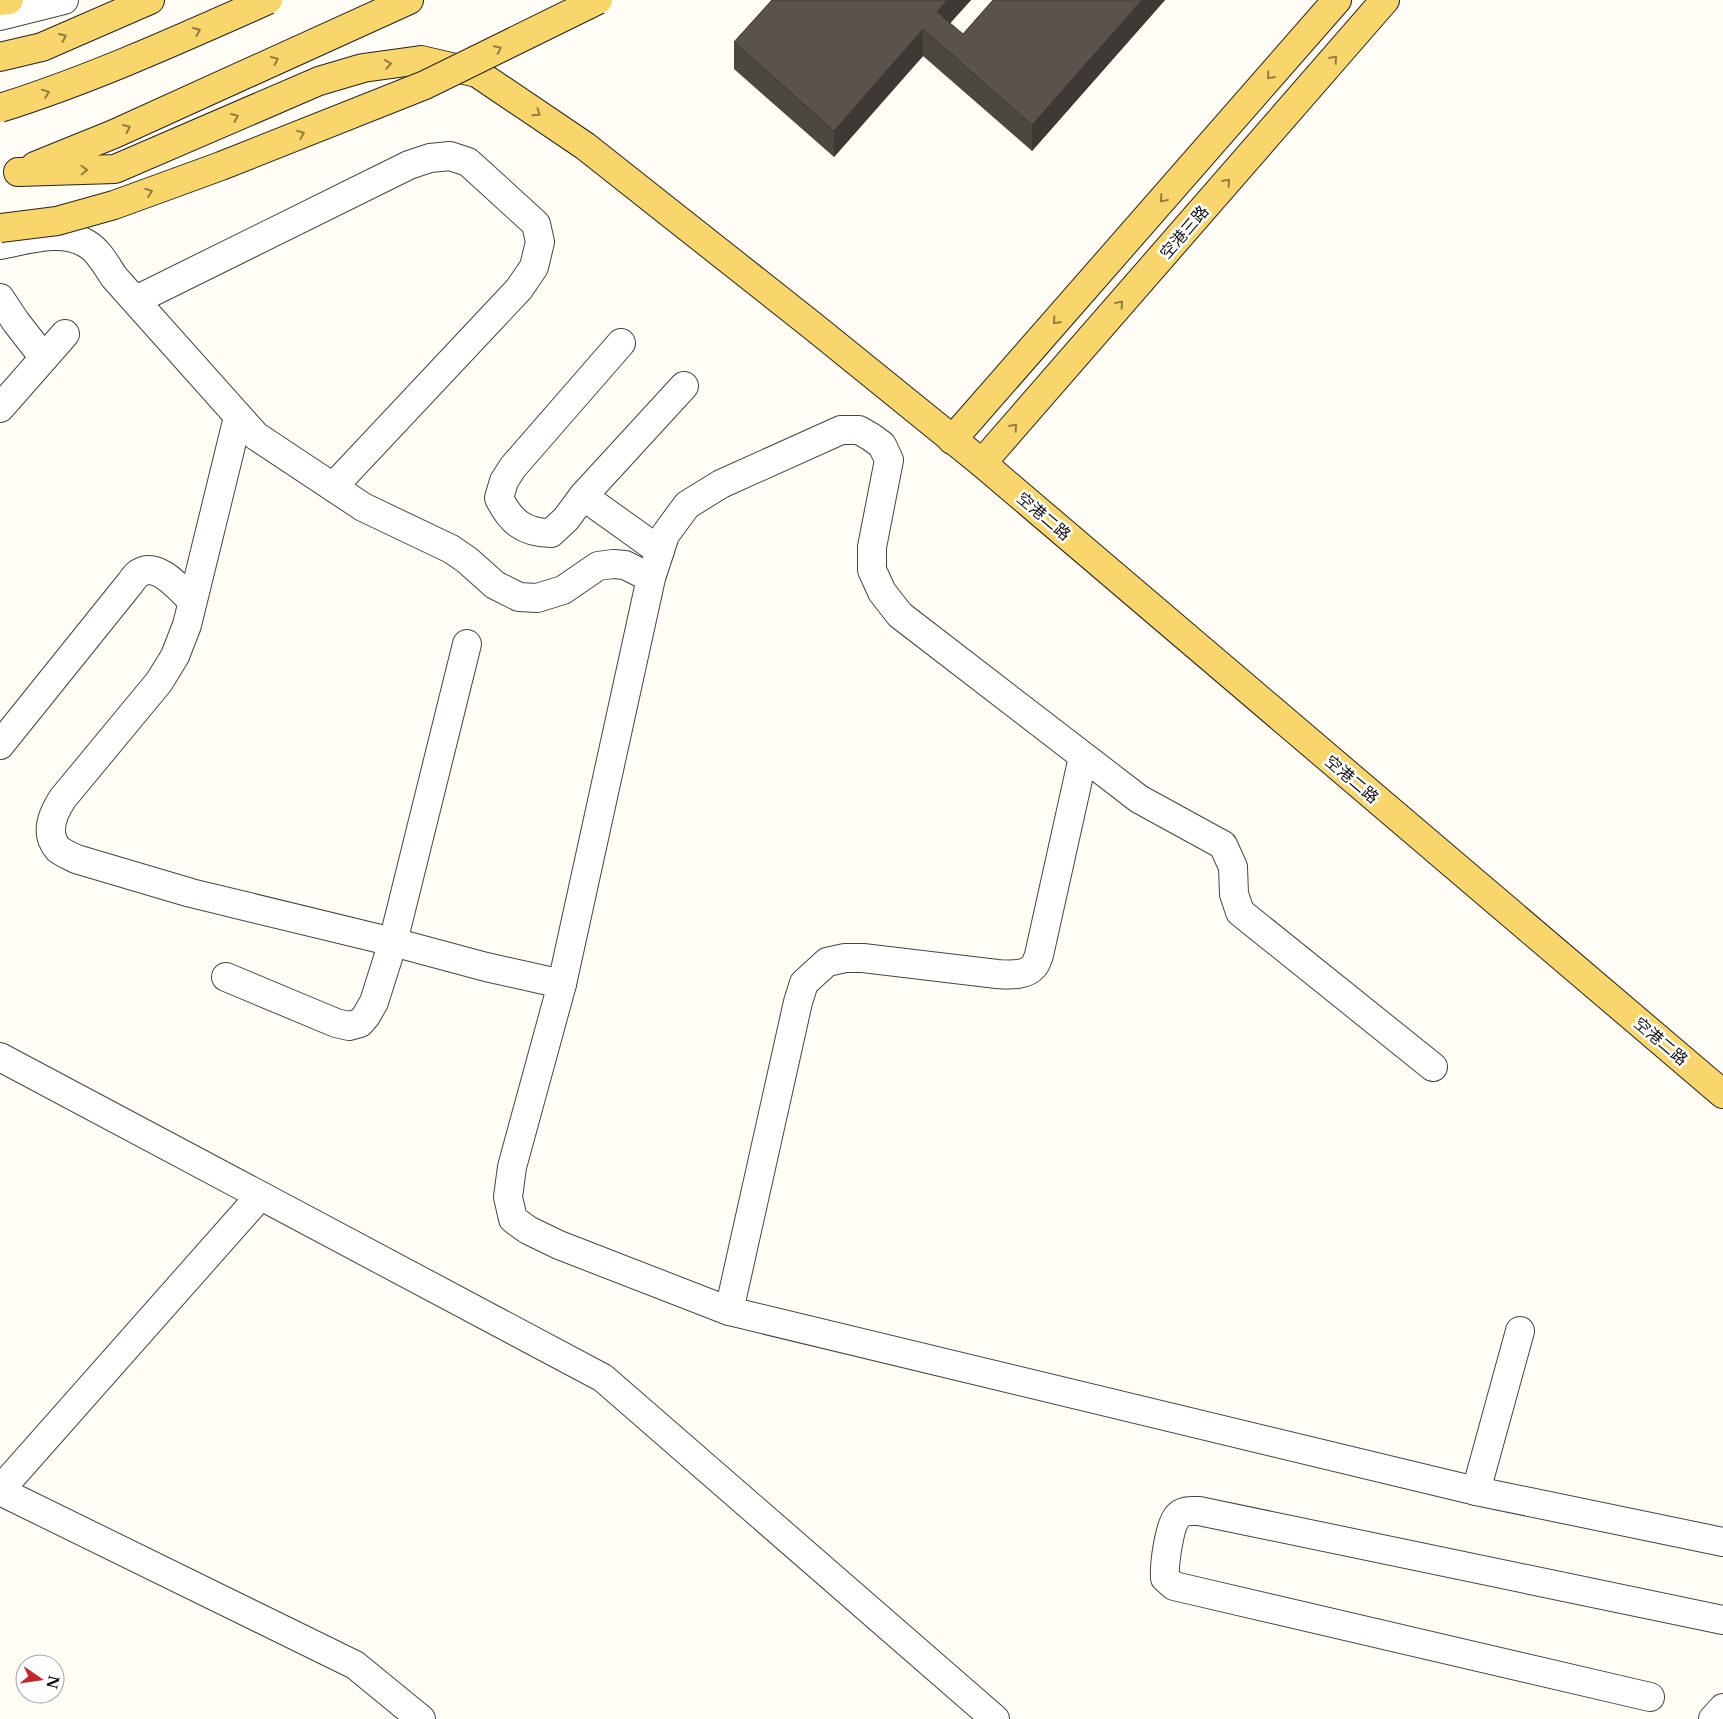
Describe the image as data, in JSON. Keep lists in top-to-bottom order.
{
  "streets": {
    "main road": ["空港三路", "空港二路"]
  },
  "crossings": [
    ["空港三路", "空港二路"]
  ],
  "one_way": ["空港二路"],
  "north": "right"
}
